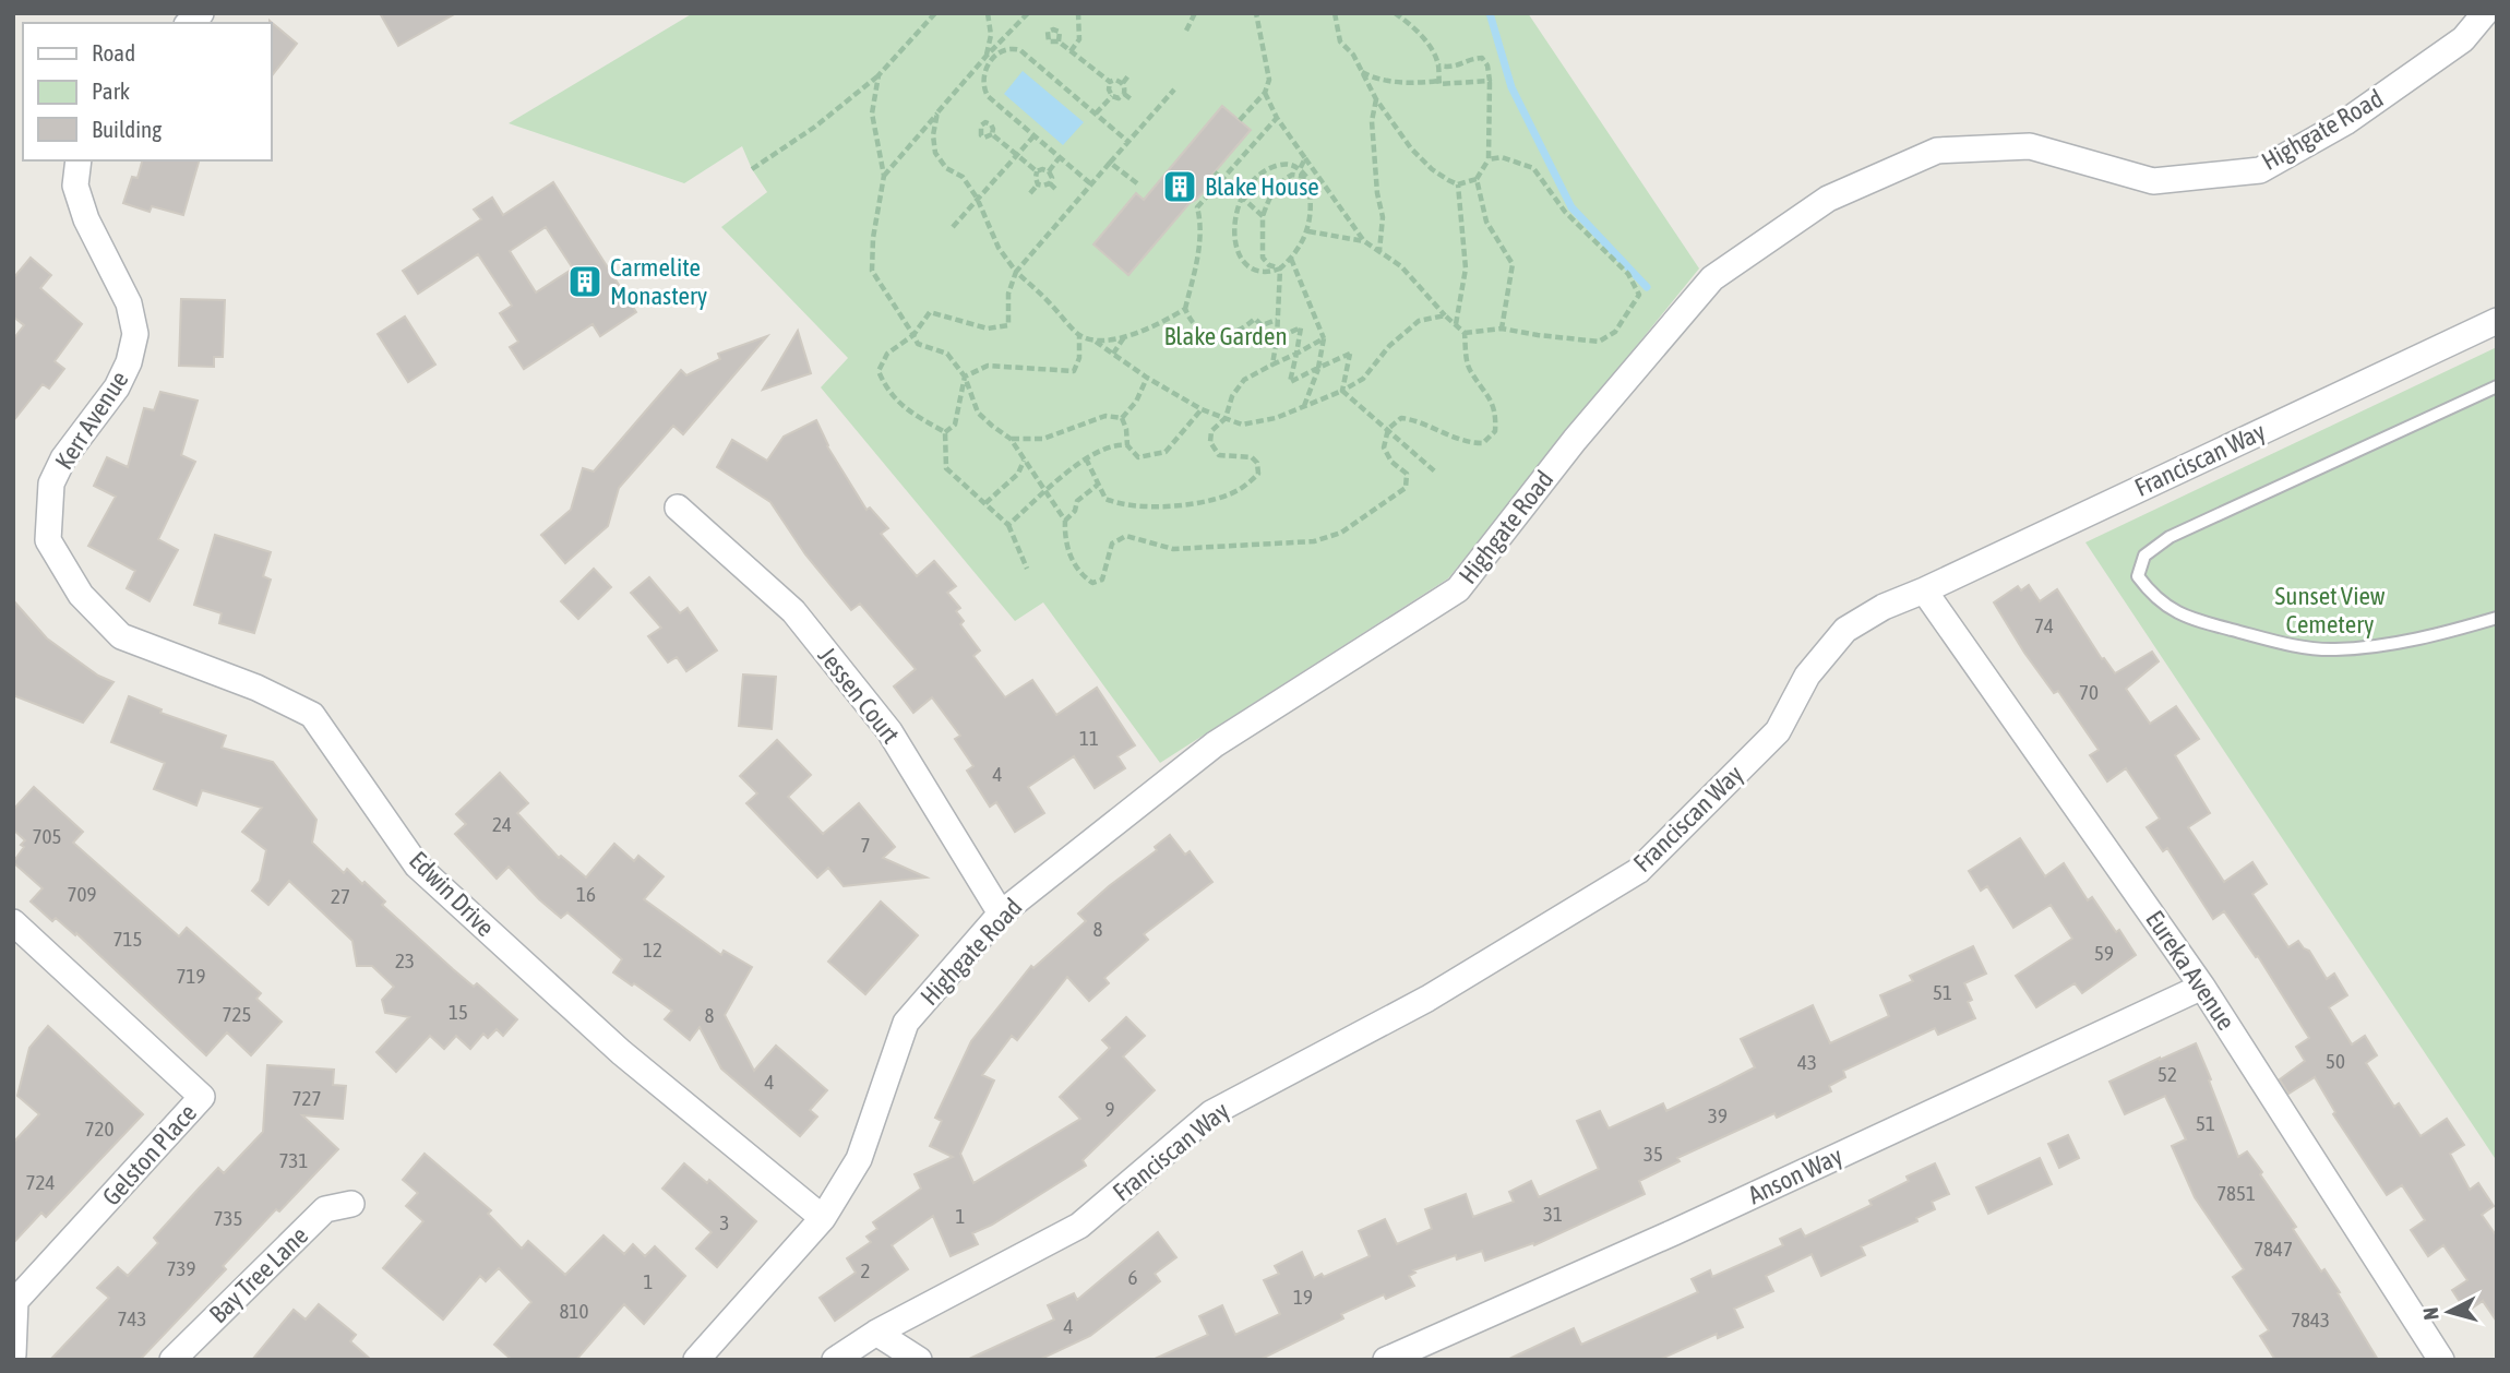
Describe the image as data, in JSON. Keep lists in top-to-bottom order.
{
  "streets": {
    "street": [
      "Highgate Road",
      "Kerr Avenue",
      "Franciscan Way",
      "Jessen Court",
      "Edwin Drive",
      "Eureka Avenue",
      "Gelston Place",
      "Anson Way",
      "Bay Tree Lane"
    ]
  },
  "crossings": [
    ["Highgate Road", "Jessen Court"],
    ["Highgate Road", "Edwin Drive"],
    ["Kerr Avenue", "Edwin Drive"],
    ["Franciscan Way", "Eureka Avenue"],
    ["Eureka Avenue", "Anson Way"]
  ],
  "parks": ["Blake Garden", "Sunset View Cemetery"],
  "places": {
    "building": ["Blake House", "Carmelite Monastery"]
  },
  "house_numbers": [
    "74",
    "70",
    "11",
    "4",
    "24",
    "705",
    "7",
    "709",
    "16",
    "27",
    "8",
    "715",
    "12",
    "59",
    "23",
    "719",
    "51",
    "15",
    "725",
    "8",
    "50",
    "43",
    "52",
    "4",
    "727",
    "9",
    "39",
    "51",
    "720",
    "35",
    "731",
    "724",
    "7851",
    "31",
    "1",
    "735",
    "3",
    "7847",
    "739",
    "2",
    "6",
    "1",
    "19",
    "810",
    "743",
    "7843",
    "4"
  ],
  "legend": ["Road", "Park", "Building"],
  "north": "left"
}
